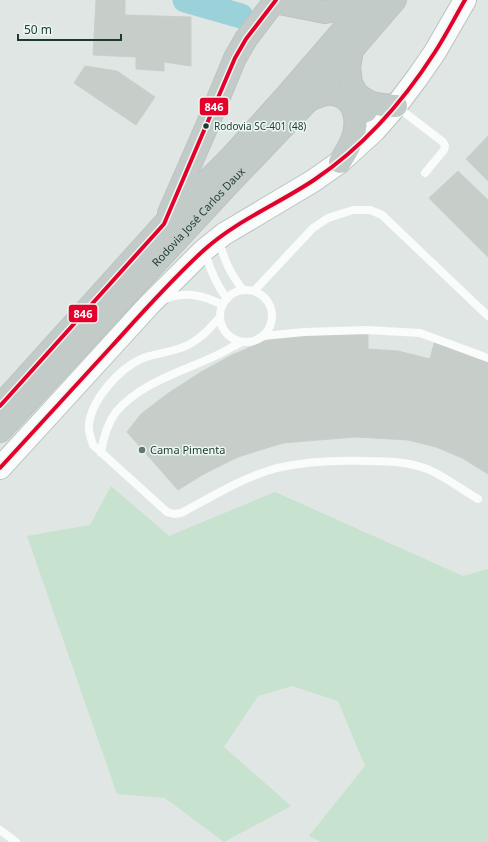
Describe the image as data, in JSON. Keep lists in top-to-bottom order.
{
  "streets": {
    "highway": ["Rodovia José Carlos Daux"]
  },
  "places": ["Rodovia SC-401 (48)", "Cama Pimenta"],
  "lines": ["transit line 846"],
  "scale_bar": "50 m"
}
